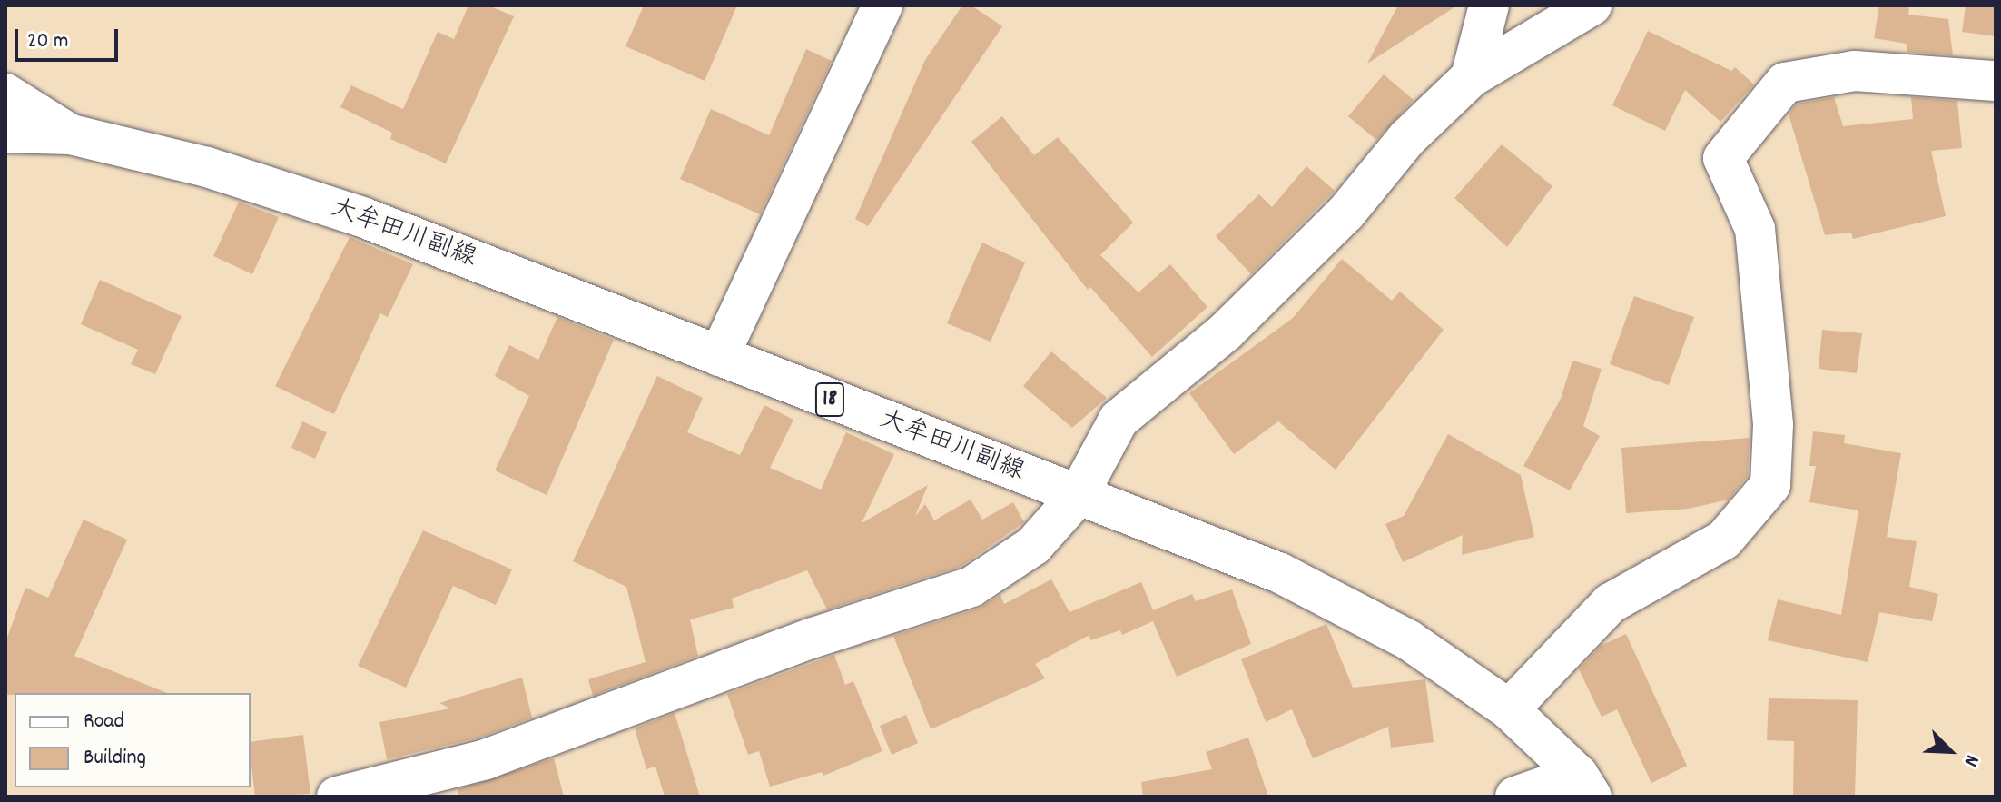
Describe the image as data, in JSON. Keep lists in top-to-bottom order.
{
  "streets": {
    "street": ["大牟田川副線", "18"]
  },
  "legend": ["Road", "Building"],
  "scale_bar": "20 m",
  "north": "bottom right"
}
